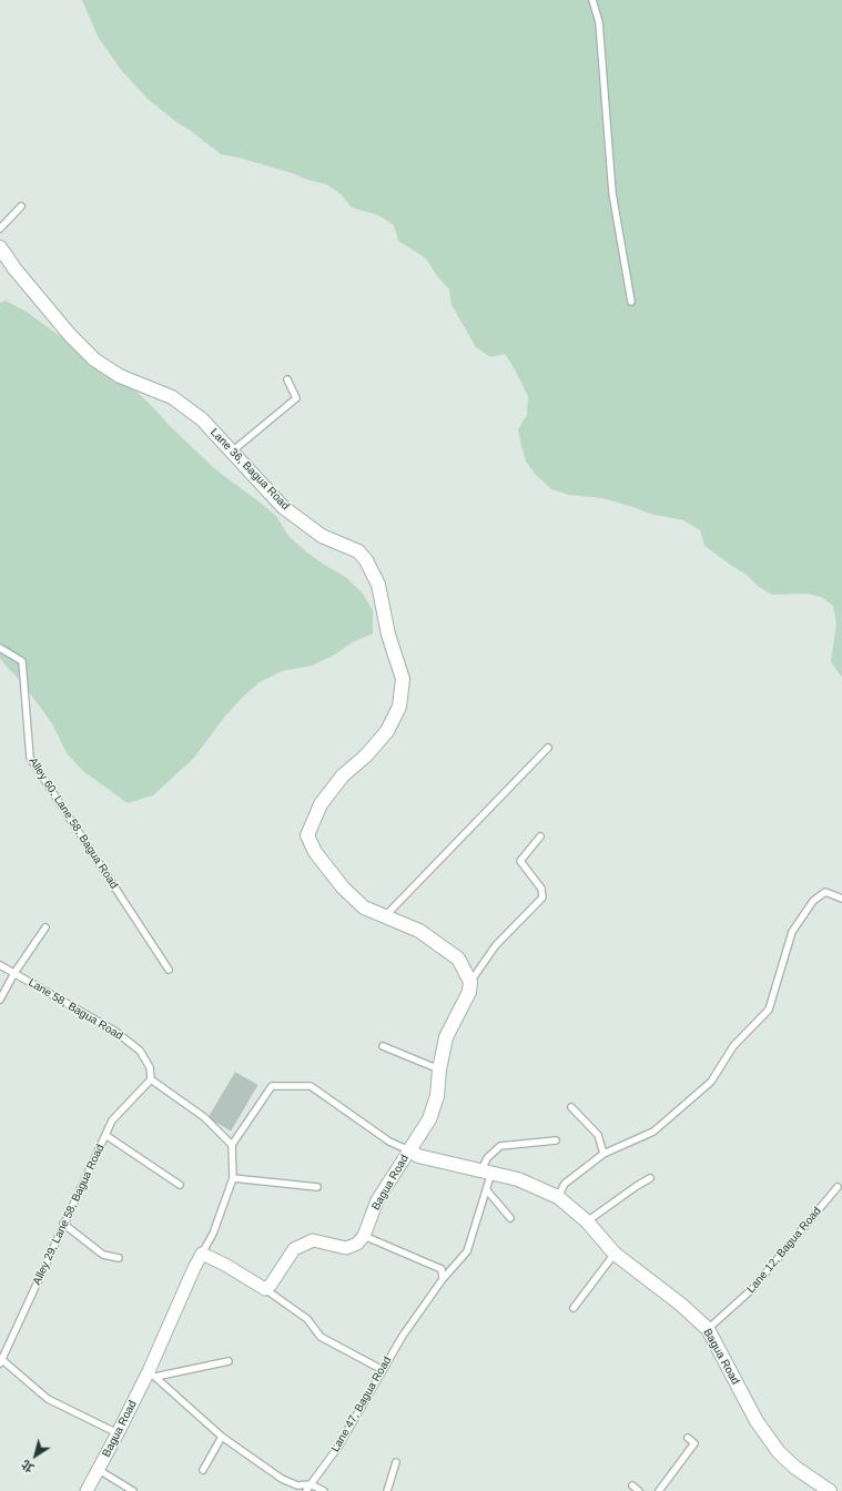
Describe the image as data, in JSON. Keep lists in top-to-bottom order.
{
  "streets": {
    "street": ["Lane 36, Bagua Road", "Bagua Road"],
    "lane": [
      "Alley 60, Lane 58, Bagua Road",
      "Lane 58, Bagua Road",
      "Alley 29, Lane 58, Bagua Road",
      "Lane 12, Bagua Road",
      "Lane 47, Bagua Road"
    ]
  },
  "crossings": [
    ["Lane 58, Bagua Road", "Alley 29, Lane 58, Bagua Road"],
    ["Bagua Road", "Lane 12, Bagua Road"],
    ["Bagua Road", "Lane 47, Bagua Road"]
  ],
  "north": "bottom left"
}
